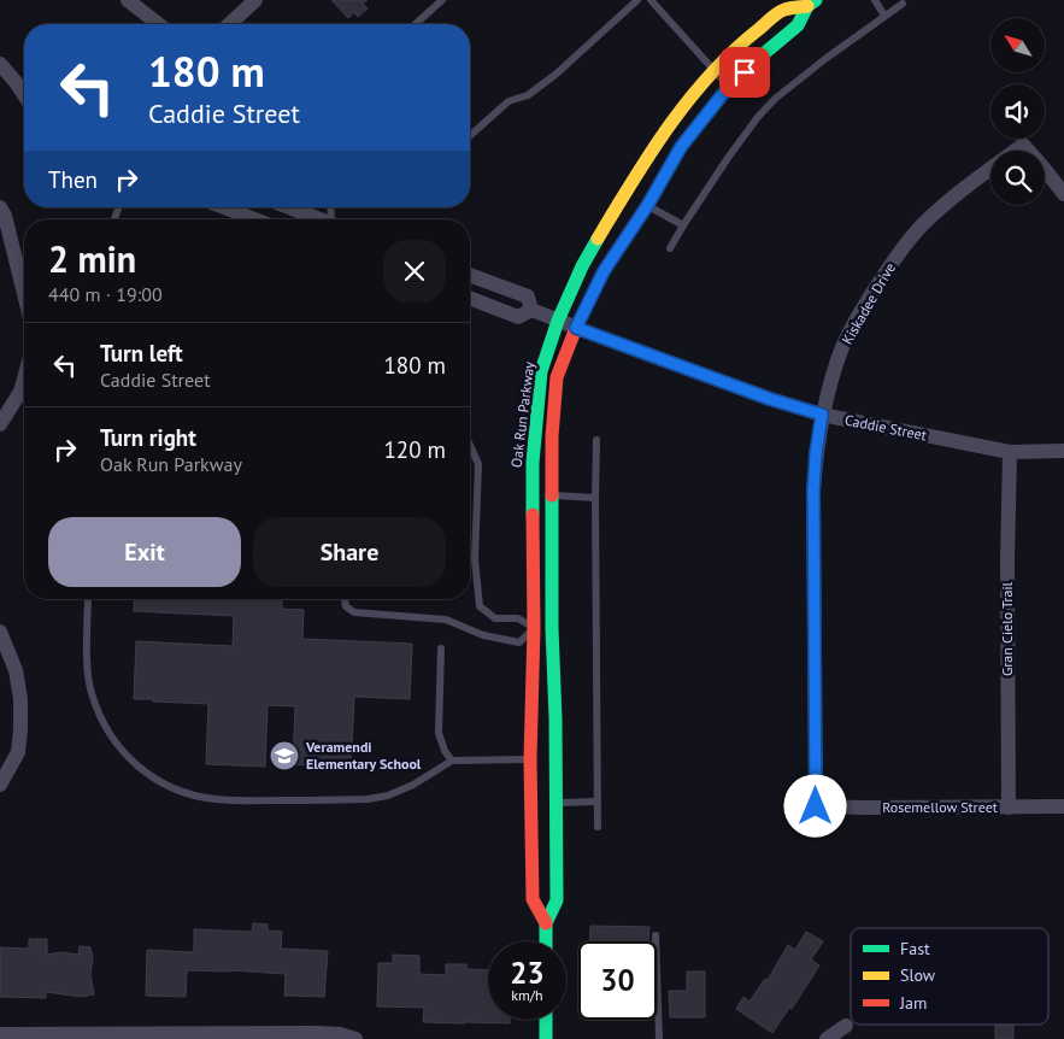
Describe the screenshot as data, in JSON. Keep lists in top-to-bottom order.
{
  "streets": {
    "street": [
      "Kiskadee Drive",
      "Oak Run Parkway",
      "Caddie Street",
      "Gran Cielo Trail",
      "Rosemellow Street"
    ]
  },
  "crossings": [
    ["Kiskadee Drive", "Caddie Street"],
    ["Kiskadee Drive", "Rosemellow Street"],
    ["Oak Run Parkway", "Caddie Street"],
    ["Caddie Street", "Gran Cielo Trail"],
    ["Gran Cielo Trail", "Rosemellow Street"]
  ],
  "places": {
    "school or university": ["Veramendi Elementary School"]
  },
  "legend": ["Fast", "Slow", "Jam"],
  "north": "top left",
  "page": {
    "turn": ["180 m", "Caddie Street"],
    "then": "Then",
    "heading": ["2 min", "440 m · 19:00"],
    "list": [
      {
        "name": "Turn left",
        "note": "Caddie Street",
        "value": "180 m"
      },
      {
        "name": "Turn right",
        "note": "Oak Run Parkway",
        "value": "120 m"
      }
    ],
    "buttons": ["Exit", "Share"],
    "speed": "23 km/h",
    "limit": "30"
  }
}
